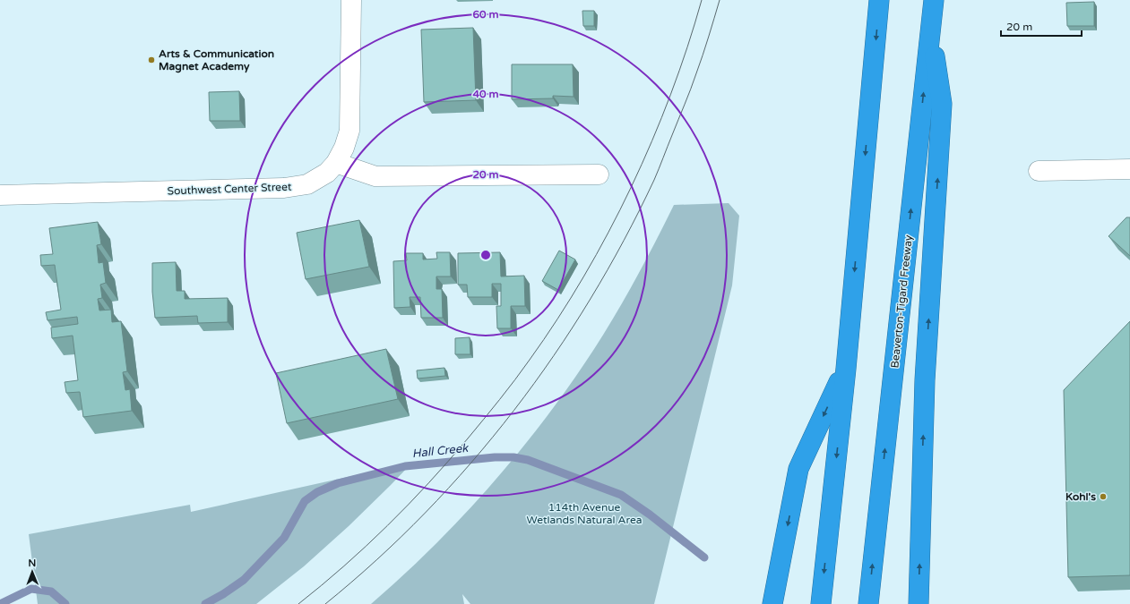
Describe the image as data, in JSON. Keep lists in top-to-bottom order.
{
  "streets": {
    "highway": ["Beaverton-Tigard Freeway"],
    "street": ["Southwest Center Street"]
  },
  "water": ["Hall Creek"],
  "parks": ["114th Avenue Wetlands Natural Area"],
  "places": ["Arts & Communication Magnet Academy", "Kohl's"],
  "scale_bar": "20 m",
  "north": "top",
  "rings": ["60 m", "40 m", "20 m"]
}
